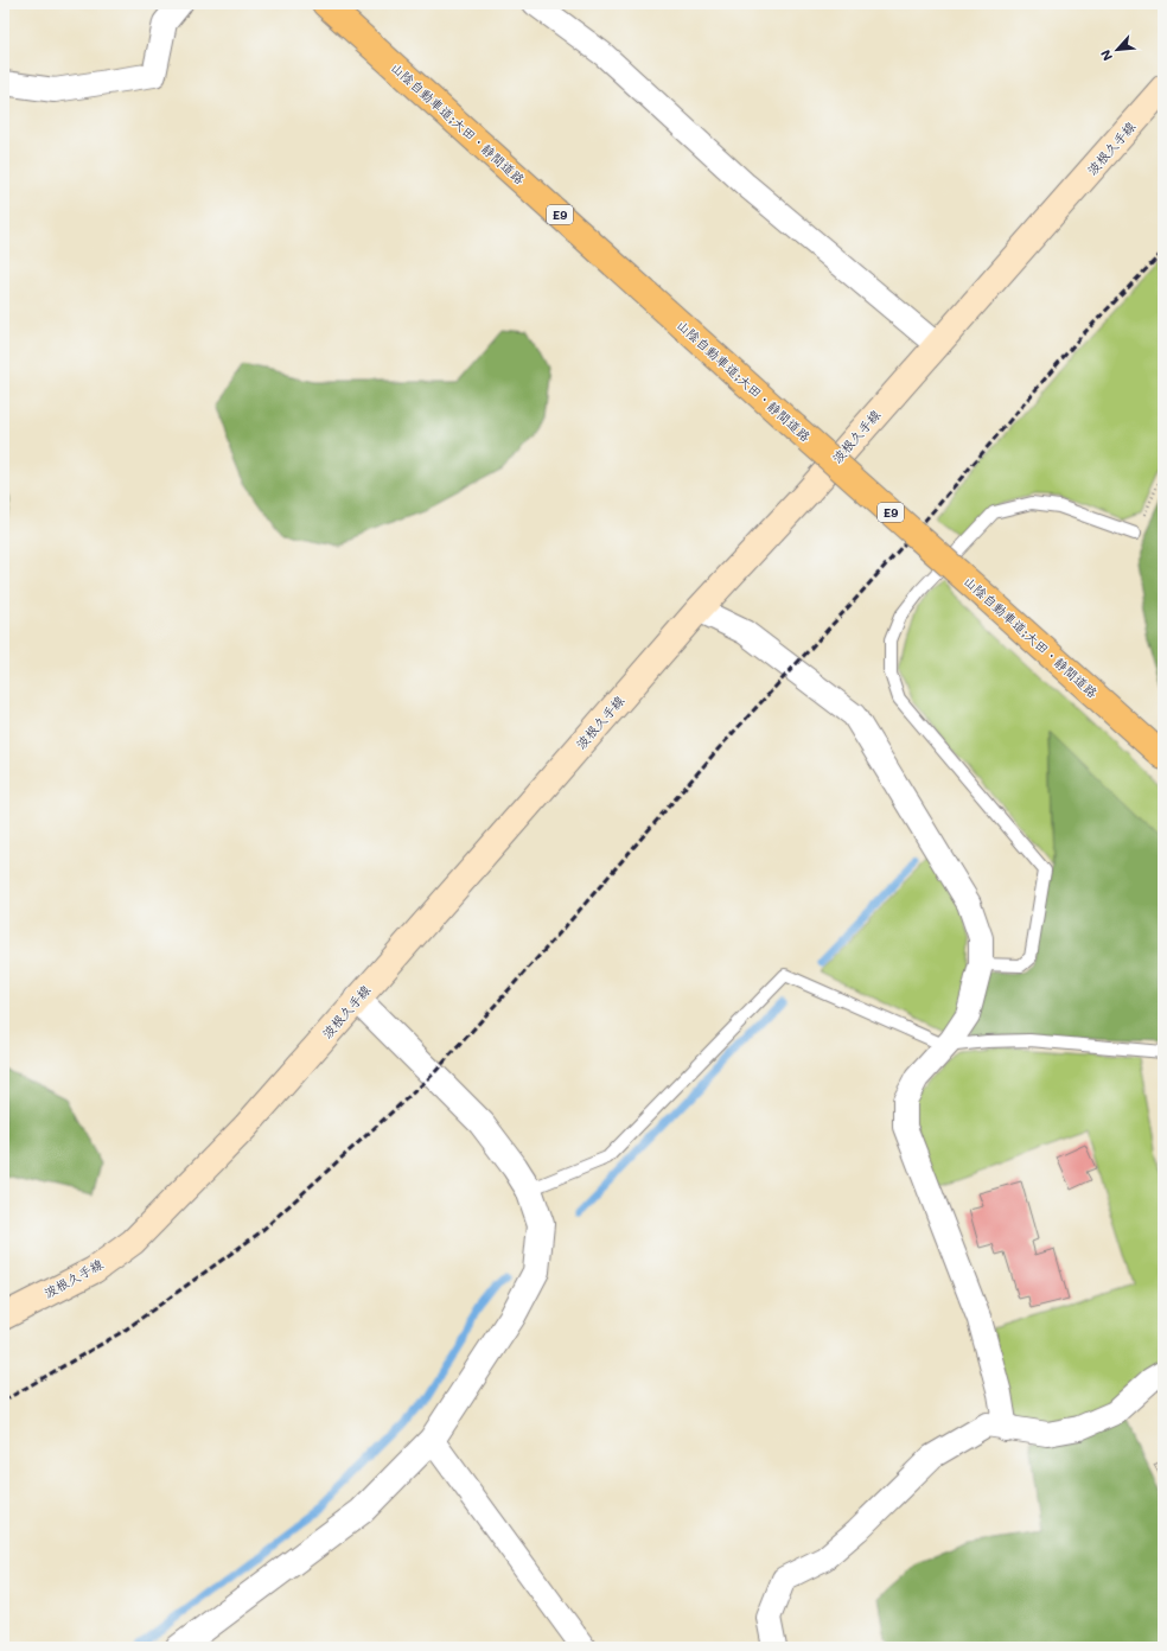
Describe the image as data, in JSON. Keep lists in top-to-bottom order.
{
  "streets": {
    "highway": ["山陰自動車道;大田・静間道路", "E9"],
    "main road": ["波根久手線"]
  },
  "north": "bottom left"
}
